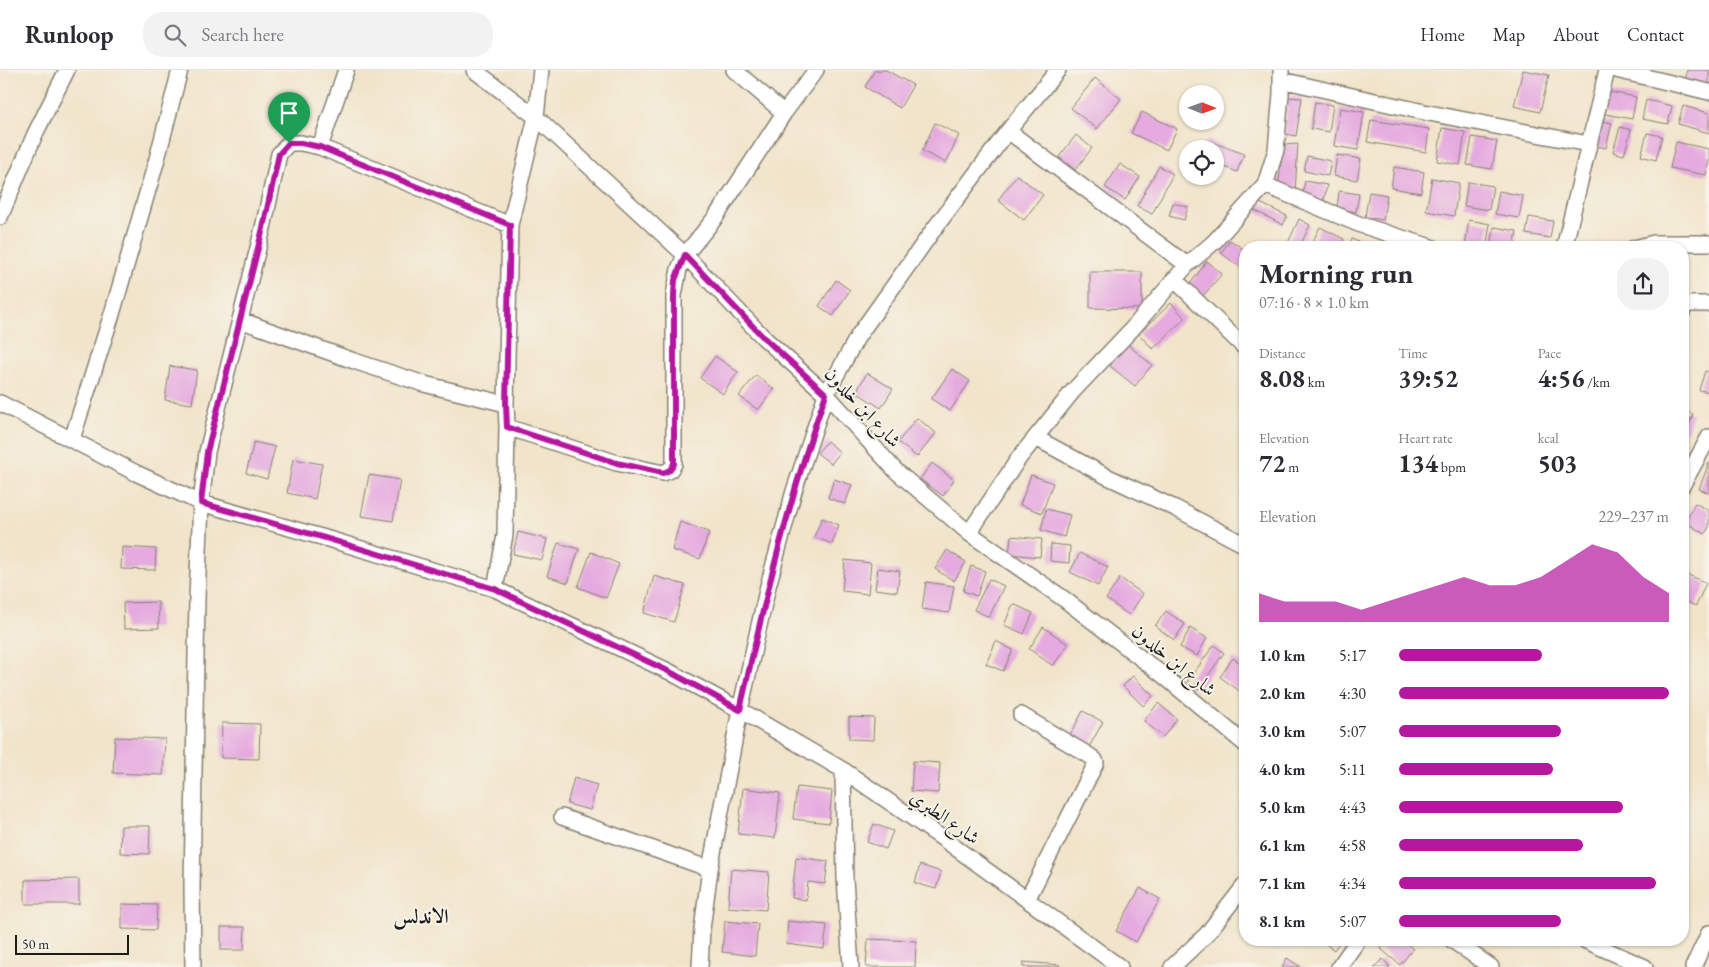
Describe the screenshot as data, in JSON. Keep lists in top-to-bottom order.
{
  "streets": {
    "street": ["شارع ابن خلدون", "شارع الطبري"]
  },
  "districts": ["الاندلس"],
  "scale_bar": "50 m",
  "north": "right",
  "page": {
    "header": "Runloop",
    "search": "Search here",
    "nav": [
      "Home",
      "Map",
      "About",
      "Contact"
    ],
    "heading": ["Morning run", "07:16 · 8 × 1.0 km"],
    "stats": [
      ["Distance", "8.08 km"],
      ["Time", "39:52"],
      ["Pace", "4:56 /km"],
      ["Elevation", "72 m"],
      ["Heart rate", "134 bpm"],
      ["kcal", "503"]
    ],
    "chart": ["Elevation", "229–237 m"],
    "list": [
      {
        "name": "1.0 km",
        "note": "5:17"
      },
      {
        "name": "2.0 km",
        "note": "4:30"
      },
      {
        "name": "3.0 km",
        "note": "5:07"
      },
      {
        "name": "4.0 km",
        "note": "5:11"
      },
      {
        "name": "5.0 km",
        "note": "4:43"
      },
      {
        "name": "6.1 km",
        "note": "4:58"
      },
      {
        "name": "7.1 km",
        "note": "4:34"
      },
      {
        "name": "8.1 km",
        "note": "5:07"
      }
    ],
    "scale": "50 m"
  }
}
